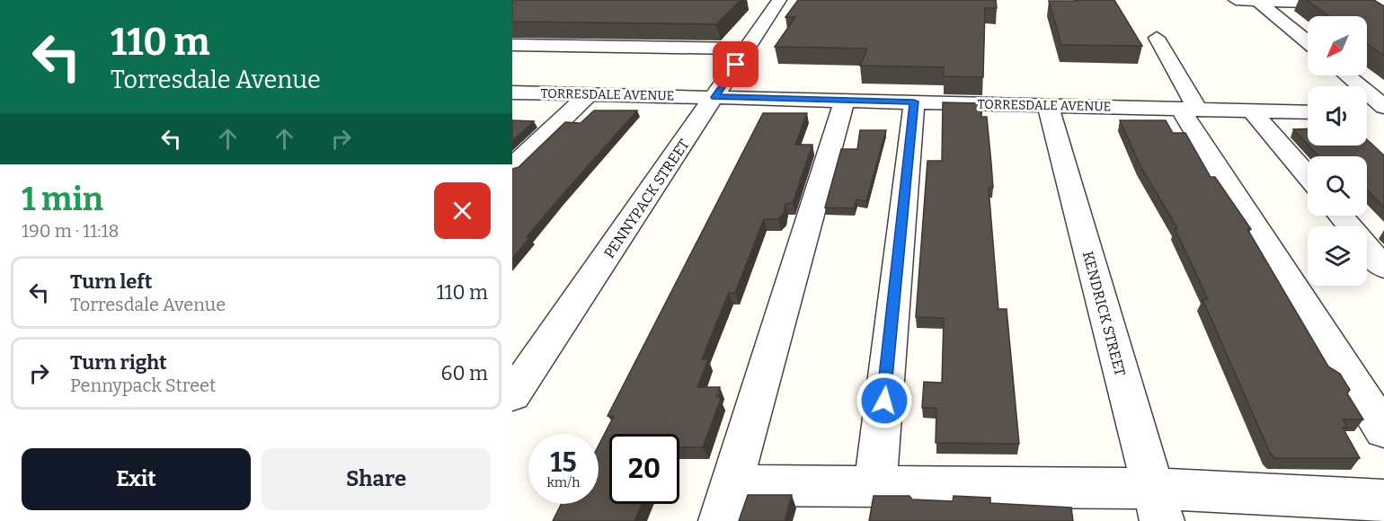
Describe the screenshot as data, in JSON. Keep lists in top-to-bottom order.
{
  "streets": {
    "street": ["TORRESDALE AVENUE", "PENNYPACK STREET", "KENDRICK STREET"]
  },
  "crossings": [
    ["TORRESDALE AVENUE", "PENNYPACK STREET"],
    ["TORRESDALE AVENUE", "KENDRICK STREET"]
  ],
  "north": "bottom left",
  "page": {
    "turn": ["110 m", "Torresdale Avenue"],
    "heading": ["1 min", "190 m · 11:18"],
    "list": [
      {
        "name": "Turn left",
        "note": "Torresdale Avenue",
        "value": "110 m"
      },
      {
        "name": "Turn right",
        "note": "Pennypack Street",
        "value": "60 m"
      }
    ],
    "speed": "15 km/h",
    "limit": "20",
    "buttons": ["Exit", "Share"]
  }
}
